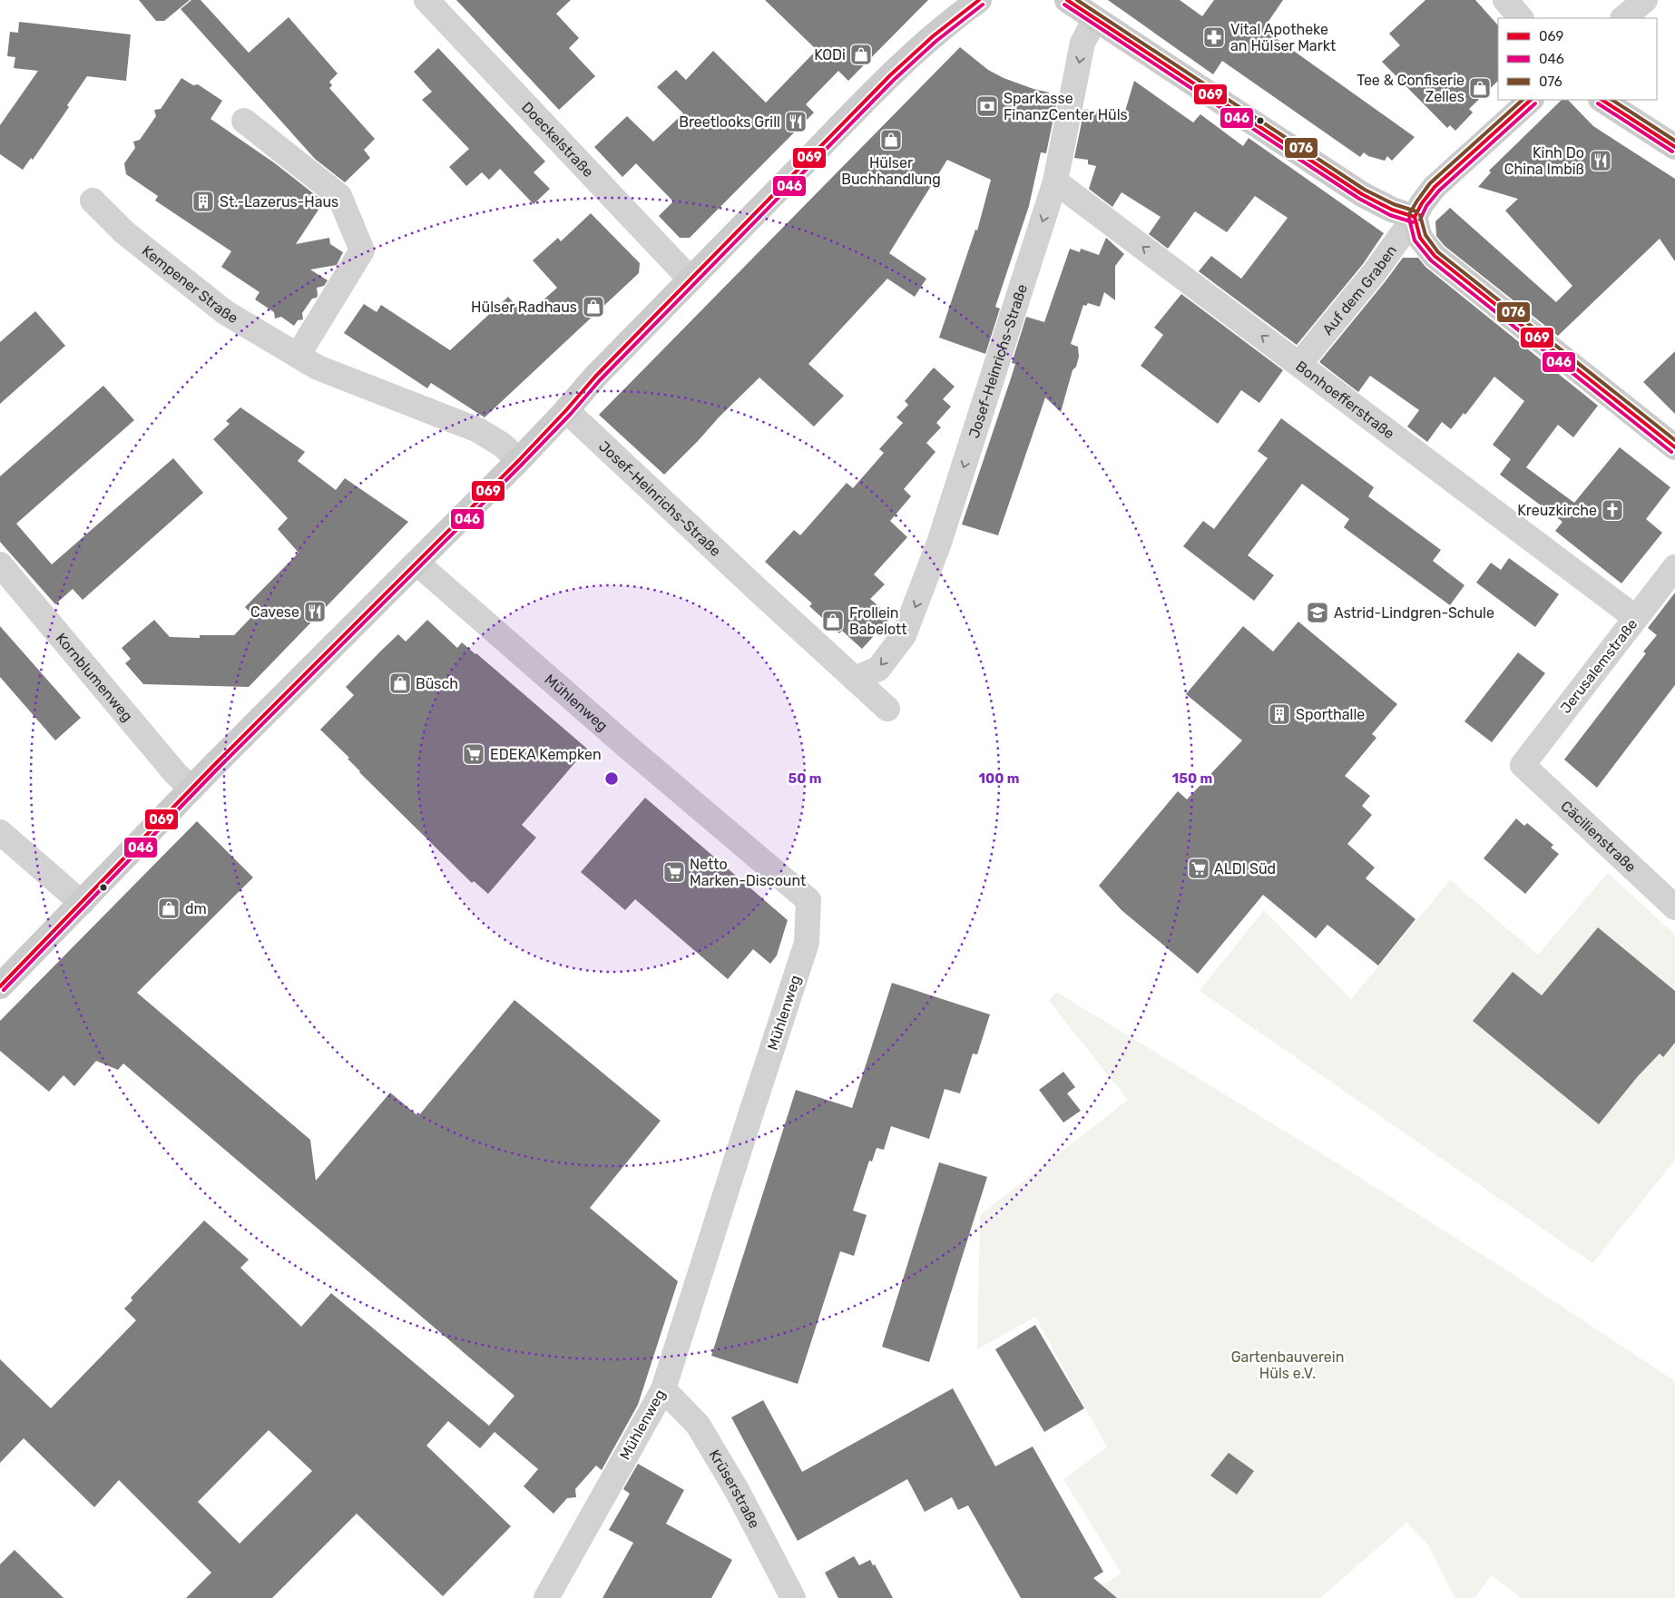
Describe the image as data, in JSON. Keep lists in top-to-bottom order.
{
  "streets": {
    "street": [
      "Doeckelstraße",
      "Kempener Straße",
      "Auf dem Graben",
      "Josef-Heinrichs-Straße",
      "Bonhoefferstraße",
      "Jerusalemstraße",
      "Kornblumenweg",
      "Mühlenweg",
      "Cäcilienstraße",
      "Krüserstraße"
    ]
  },
  "crossings": [
    ["Auf dem Graben", "Bonhoefferstraße"],
    ["Josef-Heinrichs-Straße", "Bonhoefferstraße"],
    ["Bonhoefferstraße", "Jerusalemstraße"],
    ["Jerusalemstraße", "Cäcilienstraße"],
    ["Mühlenweg", "Krüserstraße"]
  ],
  "one_way": ["Josef-Heinrichs-Straße"],
  "parks": ["Gartenbauverein Hüls e.V."],
  "places": {
    "pharmacy": ["Vital Apotheke an Hülser Markt"],
    "shop": [
      "KODi",
      "Tee & Confiserie Zelles",
      "Hülser Buchhandlung",
      "Hülser Radhaus",
      "Frollein Babelott",
      "Büsch",
      "dm"
    ],
    "bank": ["Sparkasse FinanzCenter Hüls"],
    "restaurant": ["Breetlooks Grill", "Kinh Do China Imbiß", "Cavese"],
    "building": ["St.-Lazerus-Haus", "Sporthalle"],
    "church": ["Kreuzkirche"],
    "school or university": ["Astrid-Lindgren-Schule"],
    "supermarket": ["EDEKA Kempken", "ALDI Süd", "Netto Marken-Discount"]
  },
  "lines": ["transit line 069", "transit line 076", "transit line 046"],
  "legend": ["069", "046", "076"],
  "rings": ["50 m", "100 m", "150 m"]
}
